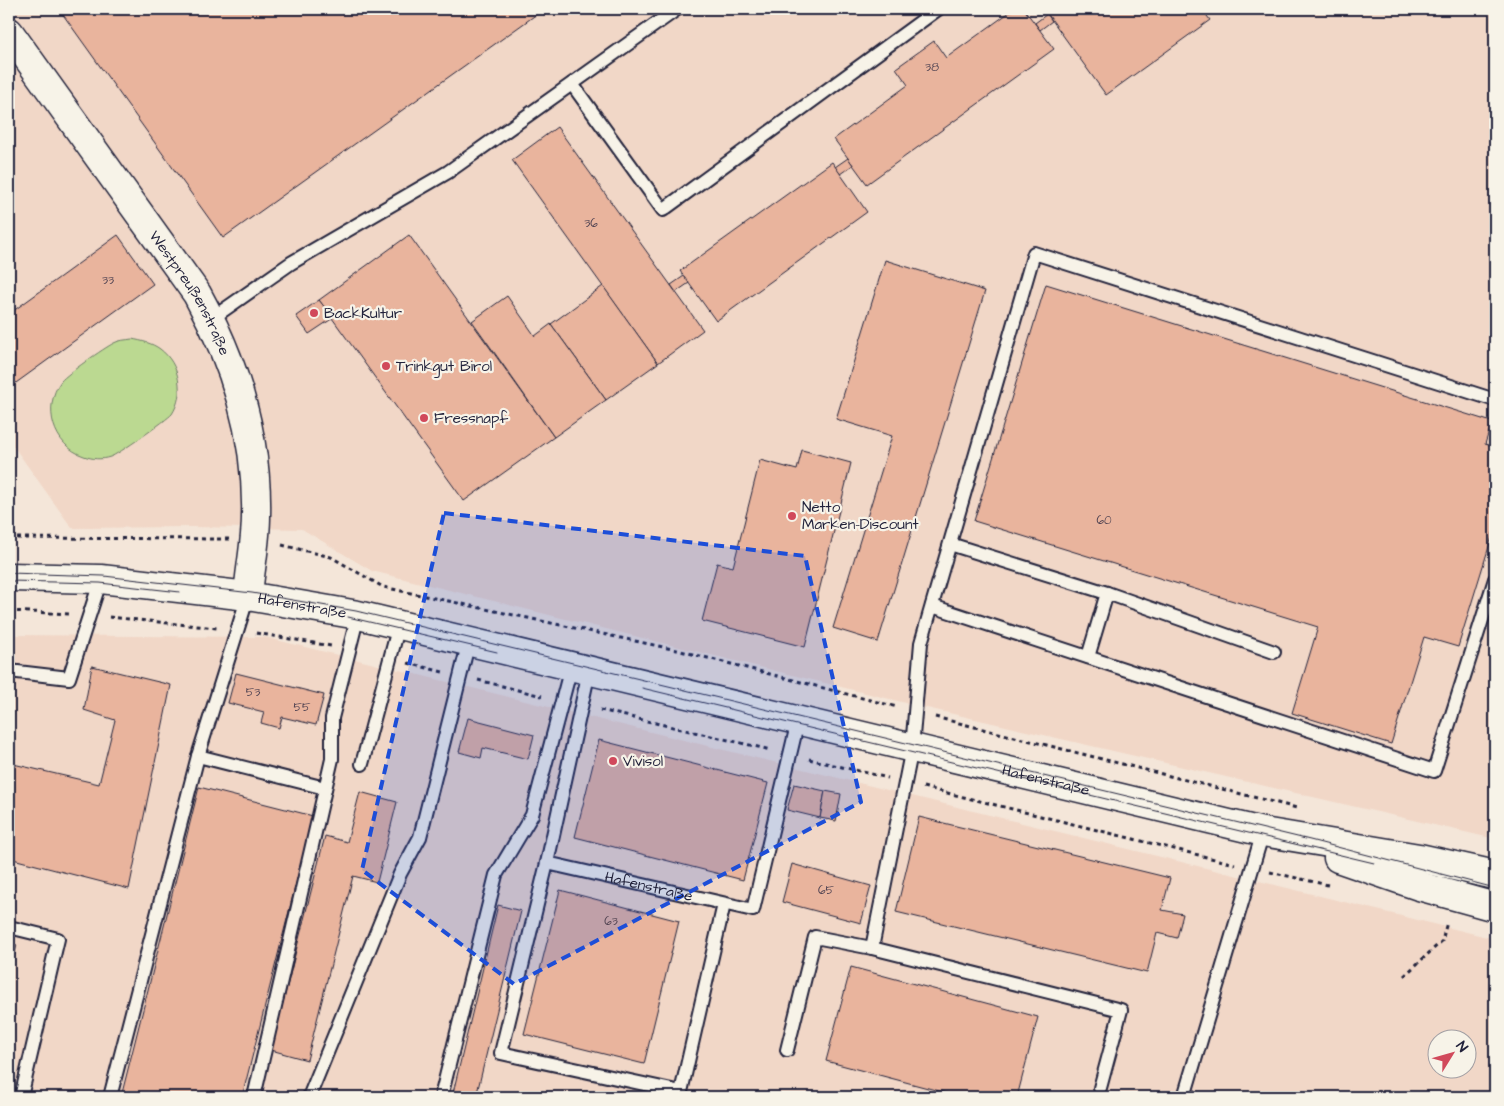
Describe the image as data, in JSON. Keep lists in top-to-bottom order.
{
  "streets": {
    "street": ["Westpreußenstraße", "Hafenstraße"]
  },
  "crossings": [
    ["Westpreußenstraße", "Hafenstraße"]
  ],
  "places": [
    "BackKultur",
    "Trinkgut Birol",
    "Fressnapf",
    "Netto Marken-Discount",
    "Vivisol"
  ],
  "house_numbers": [
    "38",
    "36",
    "33",
    "60",
    "53",
    "55",
    "65",
    "63"
  ],
  "north": "top right"
}
